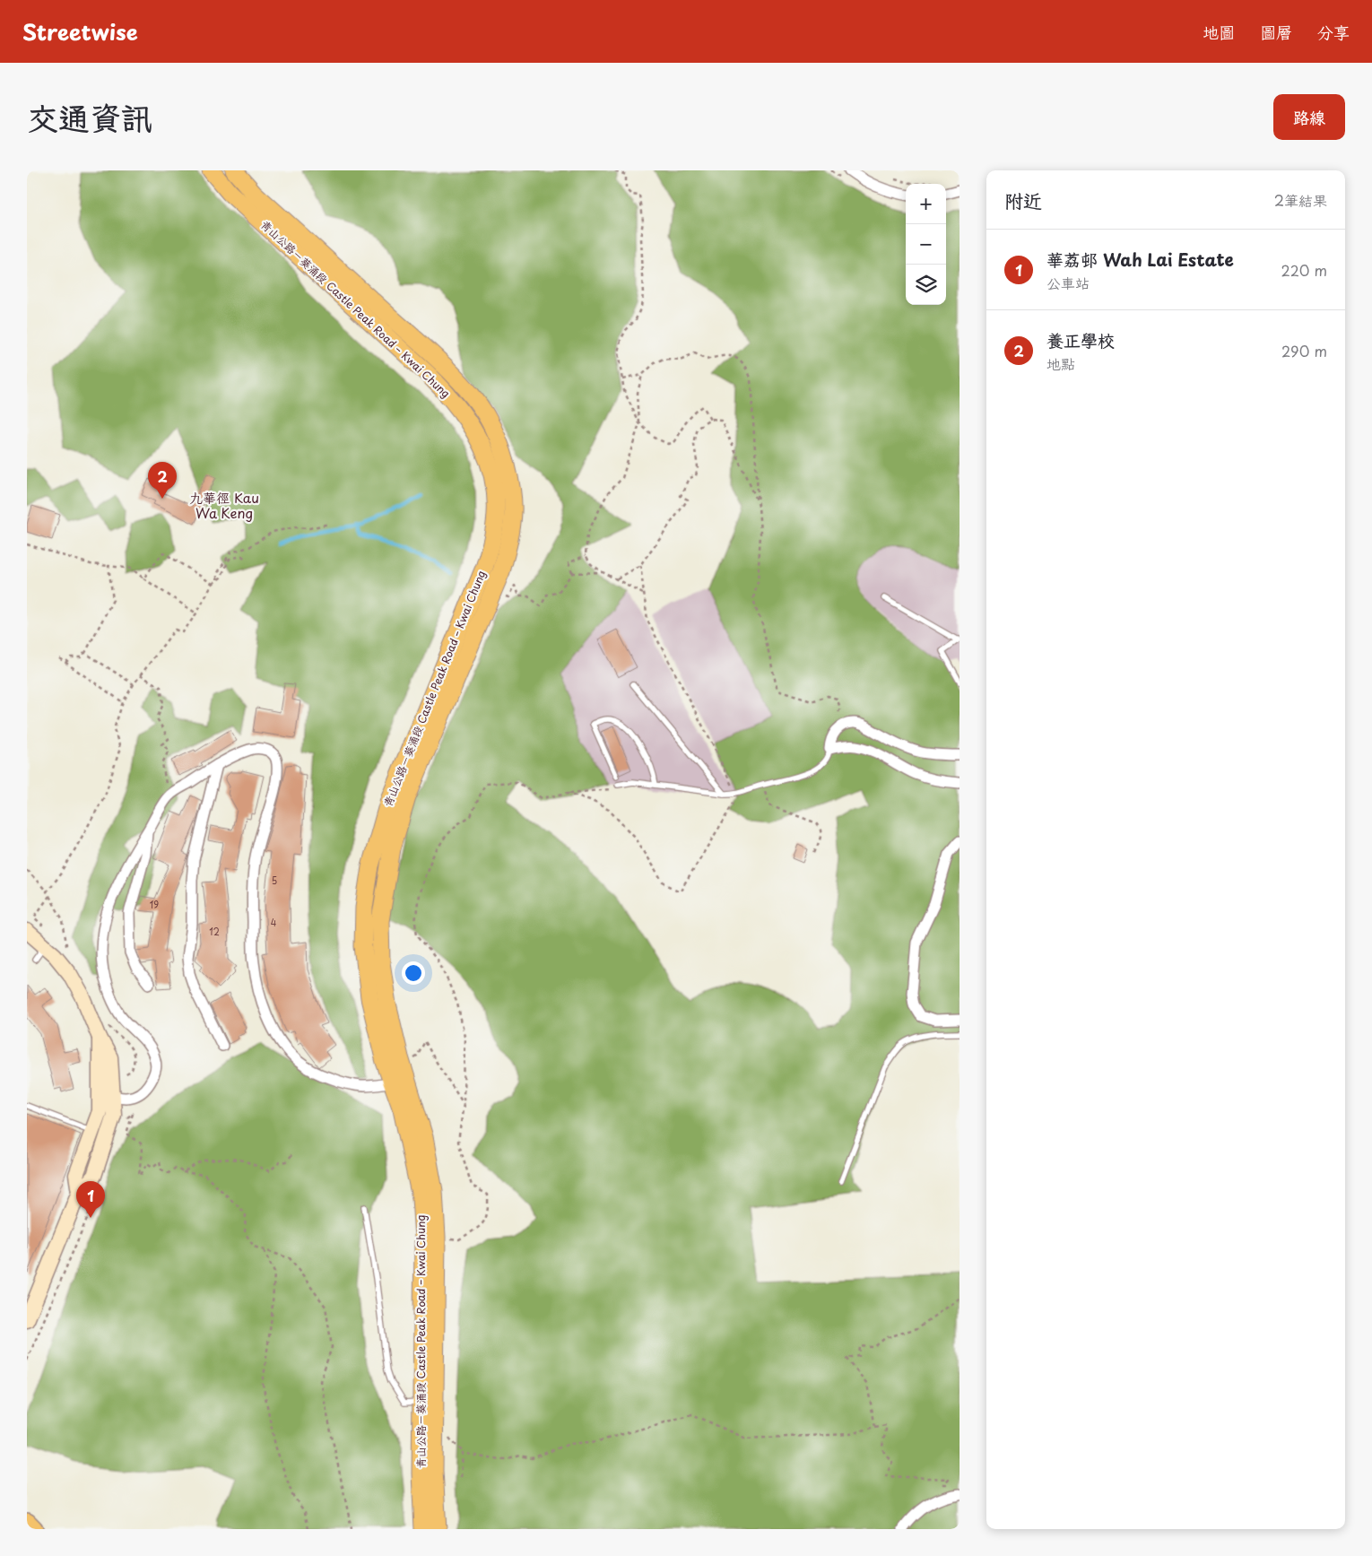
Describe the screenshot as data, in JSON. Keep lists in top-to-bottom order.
{
  "streets": {
    "main road": ["青山公路－葵涌段 Castle Peak Road – Kwai Chung"]
  },
  "districts": ["九華徑 Kau Wa Keng"],
  "house_numbers": [
    "5",
    "19",
    "4",
    "12"
  ],
  "page": {
    "header": "Streetwise",
    "nav": ["地圖", "圖層", "分享"],
    "title": "交通資訊",
    "buttons": "路線",
    "heading": ["附近", "2筆結果"],
    "map_buttons": ["+", "−"],
    "list": [
      {
        "mark": "1",
        "name": "華荔邨 Wah Lai Estate",
        "note": "公車站",
        "value": "220 m"
      },
      {
        "mark": "2",
        "name": "養正學校",
        "note": "地點",
        "value": "290 m"
      }
    ],
    "pins": ["2", "1"]
  }
}
